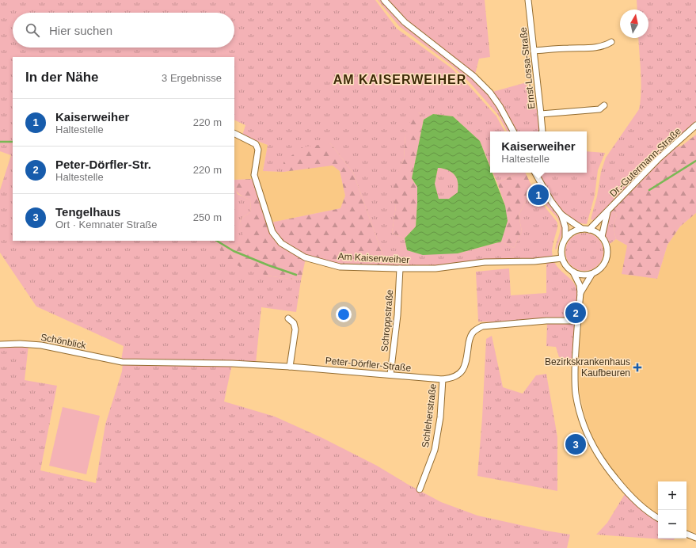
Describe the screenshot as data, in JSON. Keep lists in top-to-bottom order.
{
  "streets": {
    "street": [
      "Ernst-Lossa-Straße",
      "Dr.-Gutermann-Straße",
      "Am Kaiserweiher",
      "Schroppstraße",
      "Schönblick",
      "Peter-Dörfler-Straße",
      "Schleherstraße"
    ]
  },
  "crossings": [
    ["Dr.-Gutermann-Straße", "Am Kaiserweiher"],
    ["Am Kaiserweiher", "Schroppstraße"],
    ["Schroppstraße", "Peter-Dörfler-Straße"],
    ["Schönblick", "Peter-Dörfler-Straße"],
    ["Peter-Dörfler-Straße", "Schleherstraße"]
  ],
  "districts": ["AM KAISERWEIHER"],
  "places": {
    "health": ["Bezirkskrankenhaus Kaufbeuren"]
  },
  "north": "top",
  "page": {
    "search": "Hier suchen",
    "heading": ["In der Nähe", "3 Ergebnisse"],
    "list": [
      {
        "mark": "1",
        "name": "Kaiserweiher",
        "note": "Haltestelle",
        "value": "220 m"
      },
      {
        "mark": "2",
        "name": "Peter-Dörfler-Str.",
        "note": "Haltestelle",
        "value": "220 m"
      },
      {
        "mark": "3",
        "name": "Tengelhaus",
        "note": "Ort · Kemnater Straße",
        "value": "250 m"
      }
    ],
    "popup": ["Kaiserweiher", "Haltestelle"],
    "pins": ["1", "2", "3"],
    "map_buttons": ["+", "−"]
  }
}
